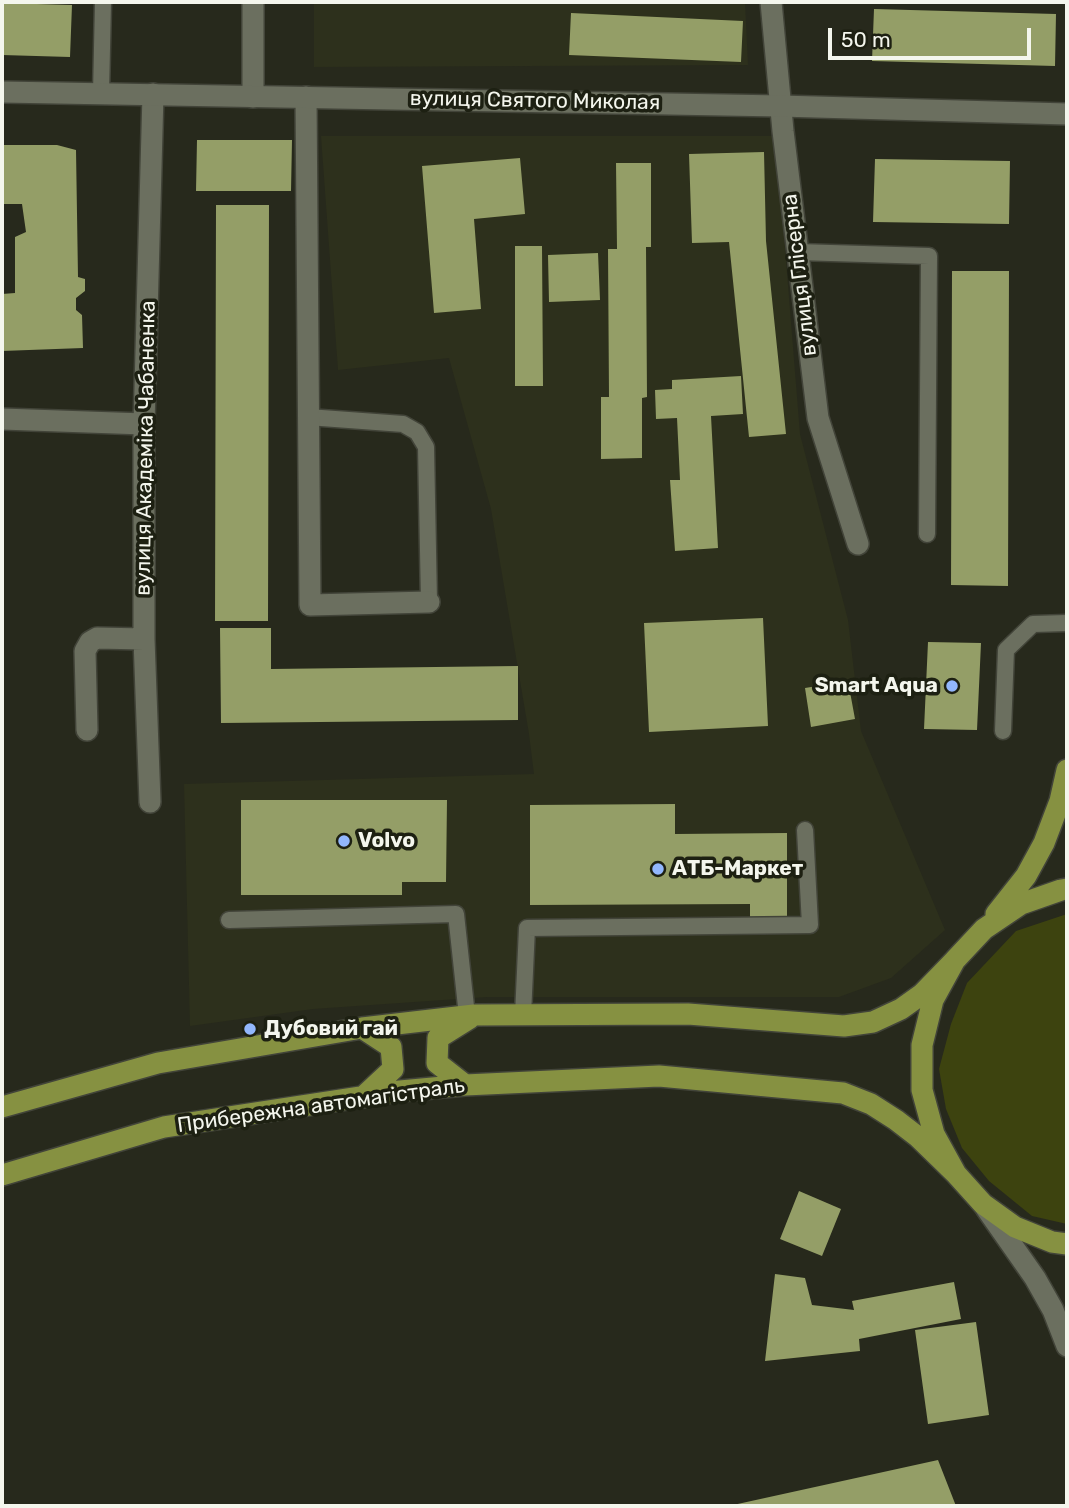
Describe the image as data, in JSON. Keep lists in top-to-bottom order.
{
  "streets": {
    "main road": ["Прибережна автомагістраль"],
    "street": ["вулиця Святого Миколая", "вулиця Глісерна", "вулиця Академіка Чабаненка"]
  },
  "crossings": [
    ["вулиця Святого Миколая", "вулиця Глісерна"],
    ["вулиця Святого Миколая", "вулиця Академіка Чабаненка"]
  ],
  "places": [
    "Smart Aqua",
    "Volvo",
    "АТБ-Маркет",
    "Дубовий гай"
  ],
  "scale_bar": "50 m"
}
